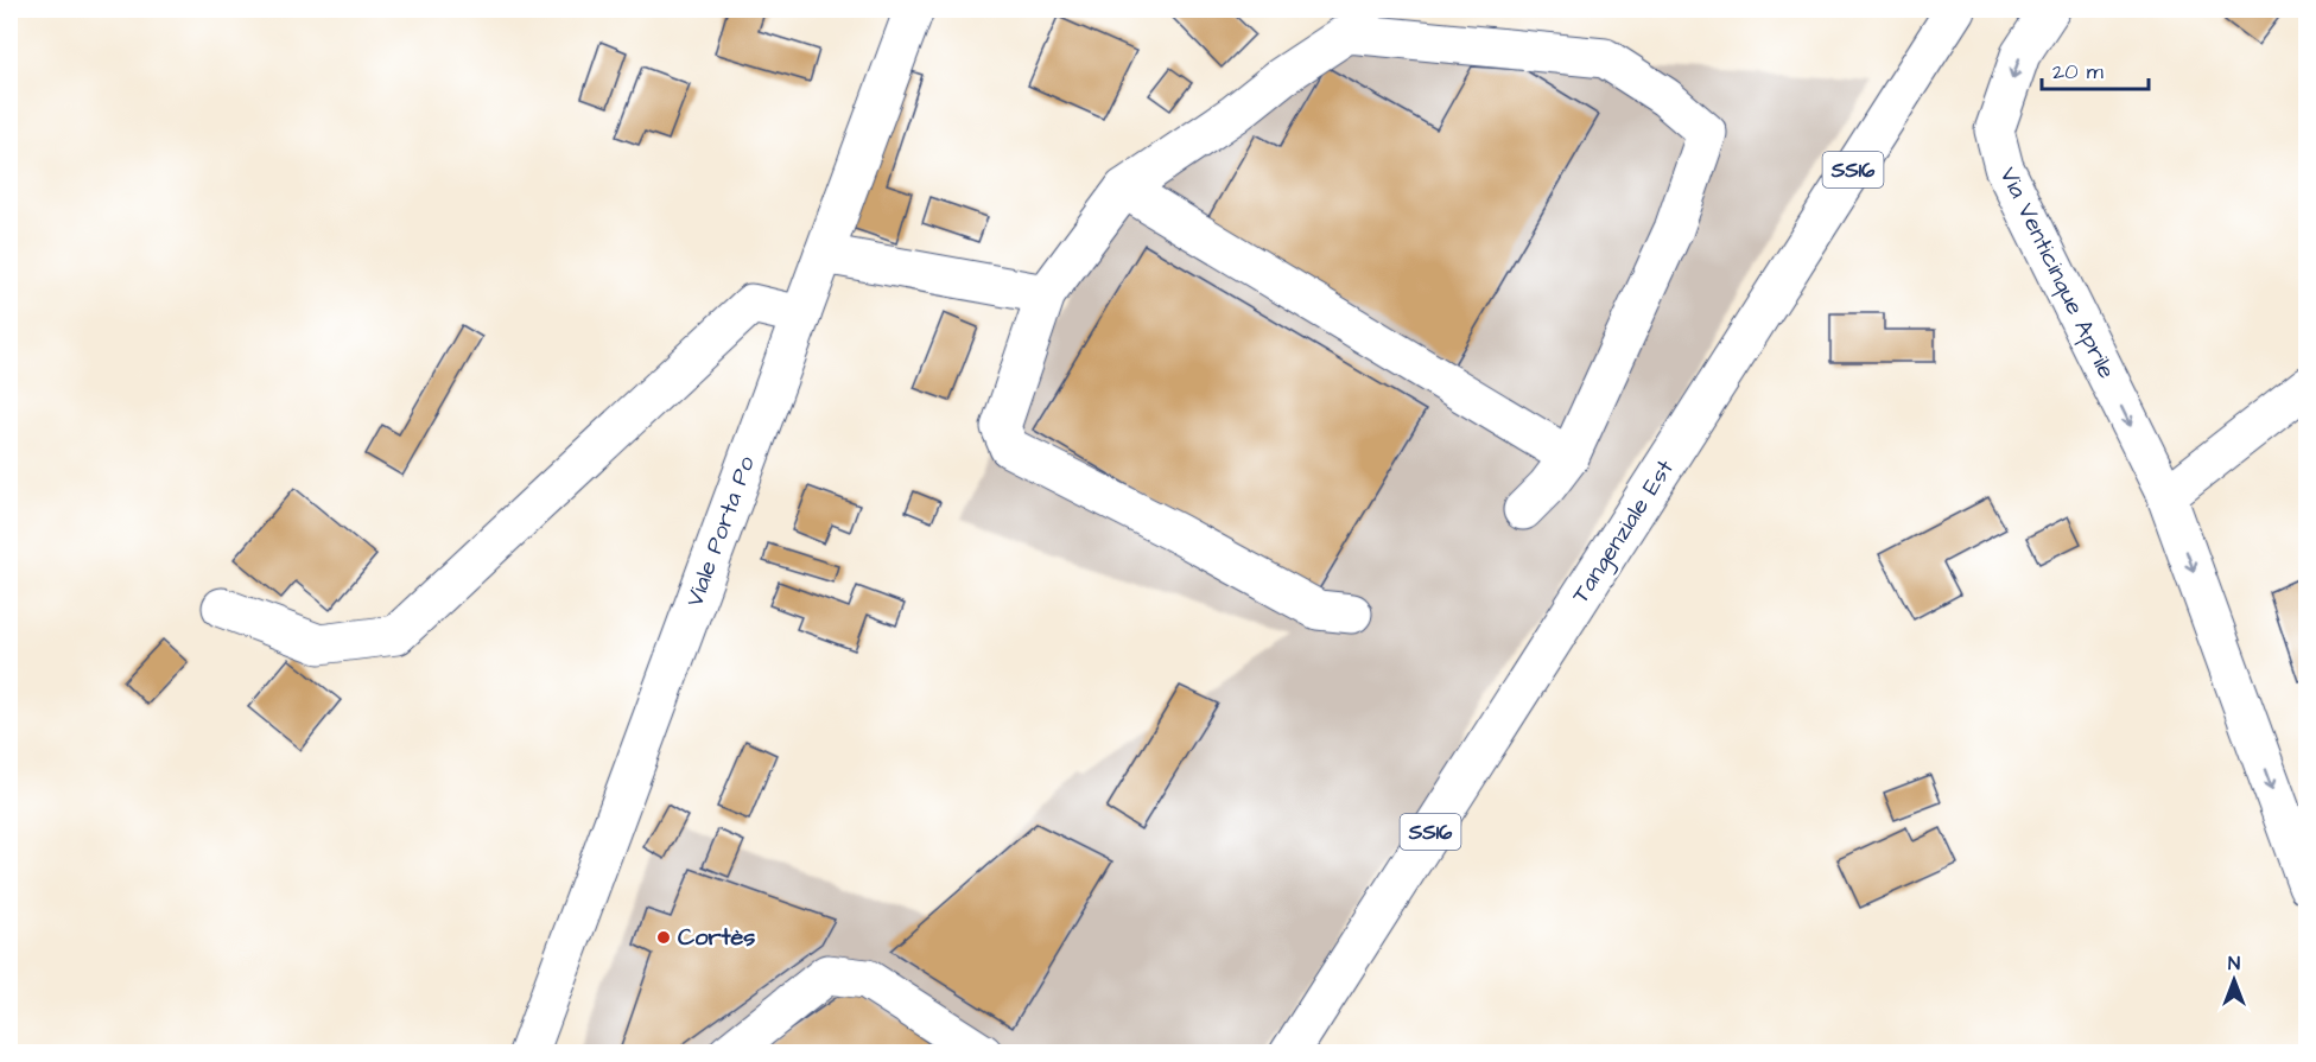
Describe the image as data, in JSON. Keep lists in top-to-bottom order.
{
  "streets": {
    "main road": [
      "SS16",
      "Via Venticinque Aprile",
      "Viale Porta Po",
      "Tangenziale Est"
    ]
  },
  "one_way": ["Via Venticinque Aprile"],
  "places": ["Cortès"],
  "scale_bar": "20 m",
  "north": "top"
}
